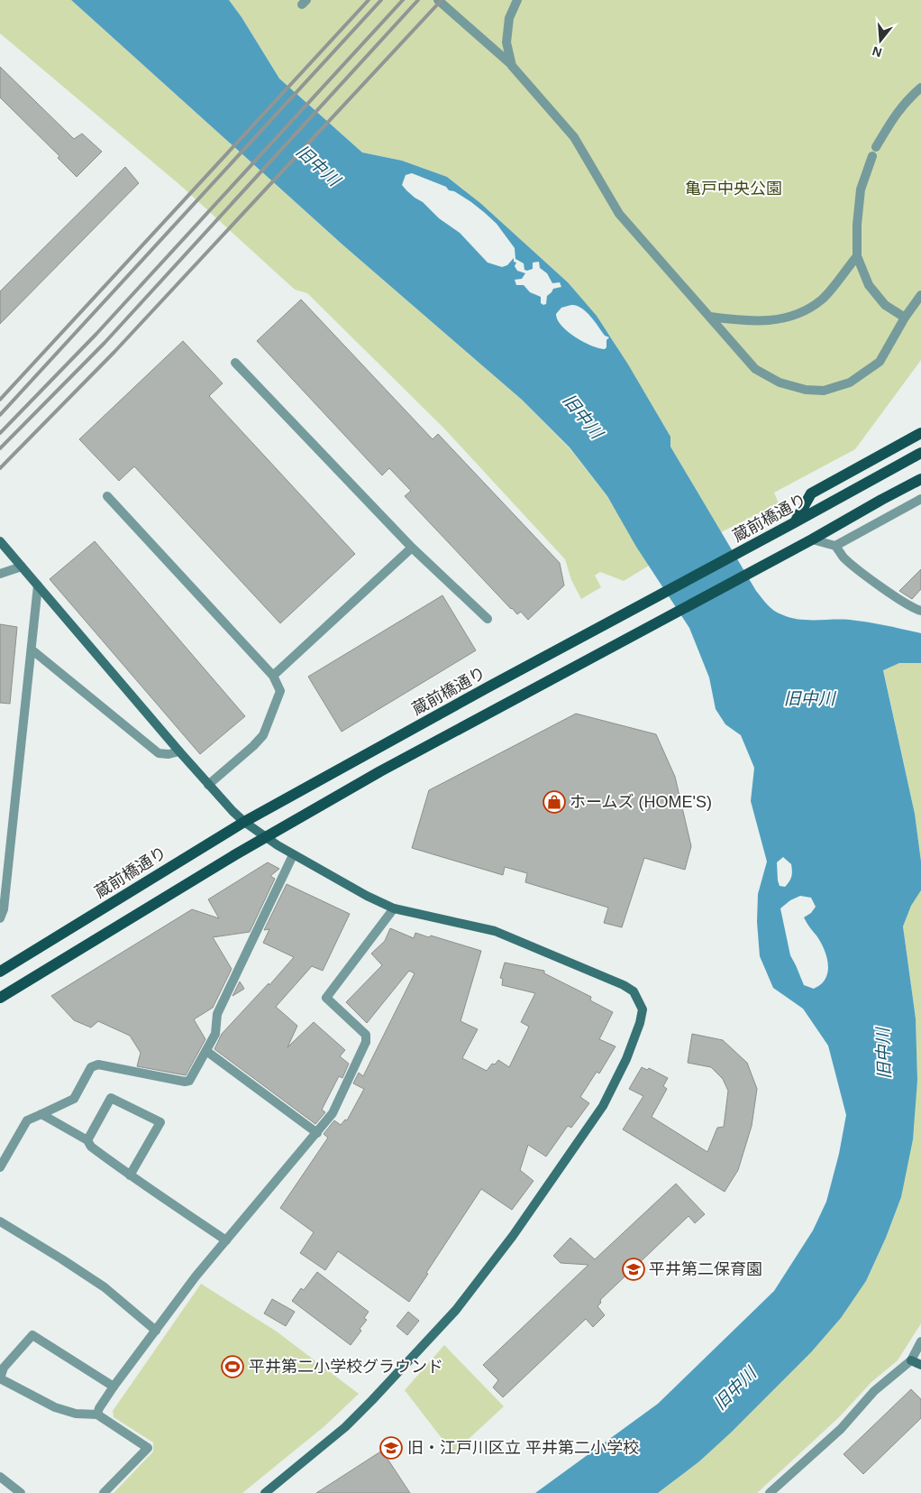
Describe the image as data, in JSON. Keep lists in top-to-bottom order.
{
  "streets": {
    "main road": ["蔵前橋通り"]
  },
  "water": ["旧中川"],
  "parks": ["亀戸中央公園"],
  "places": {
    "shop": ["ホームズ (HOME'S)"],
    "school or university": ["平井第二保育園", "旧・江戸川区立 平井第二小学校"],
    "sports": ["平井第二小学校グラウンド"]
  },
  "north": "bottom"
}
